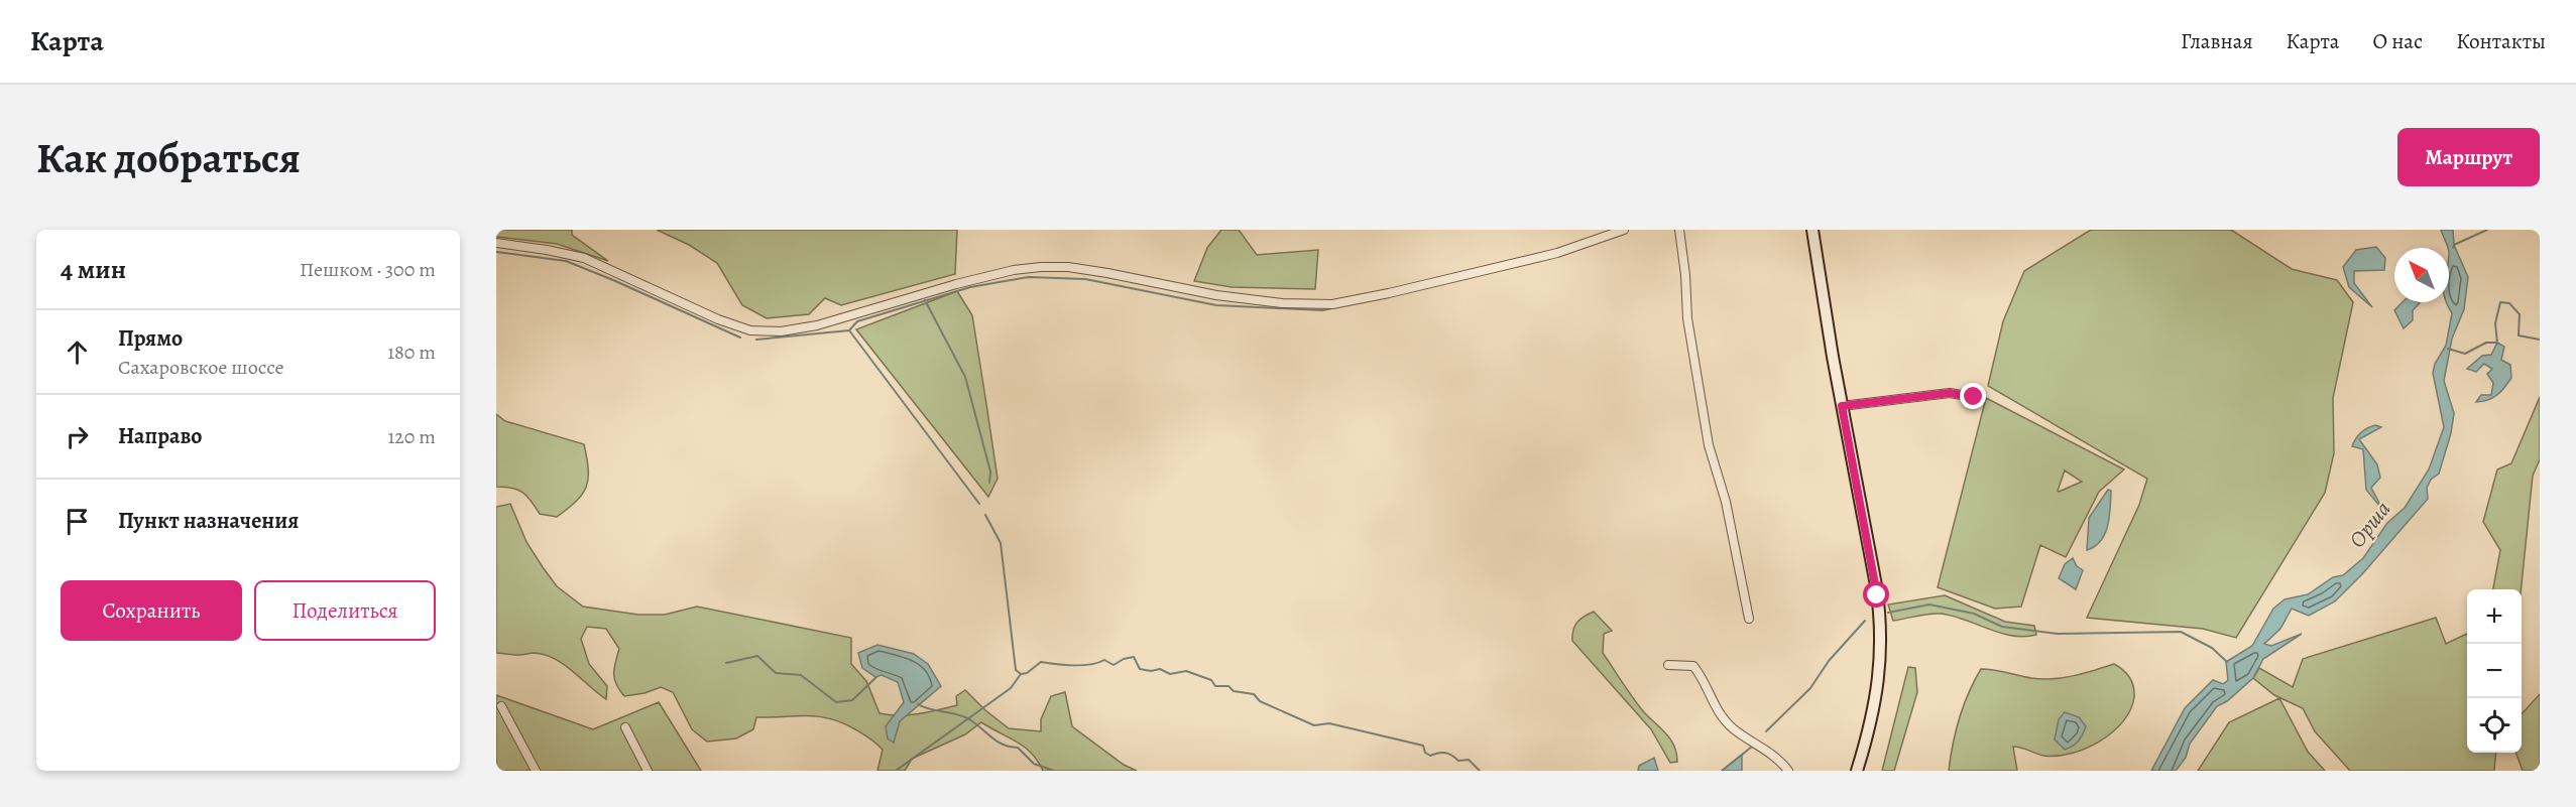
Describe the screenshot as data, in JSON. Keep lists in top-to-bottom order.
{
  "water": ["Орша"],
  "north": "top left",
  "page": {
    "header": "Карта",
    "nav": [
      "Главная",
      "Карта",
      "О нас",
      "Контакты"
    ],
    "buttons": [
      "Маршрут",
      ["Сохранить", "Поделиться"]
    ],
    "title": "Как добраться",
    "heading": ["4 мин", "Пешком · 300 m"],
    "list": [
      ["Прямо", "Сахаровское шоссе", "180 m"],
      ["Направо", "120 m"],
      "Пункт назначения"
    ],
    "map_buttons": ["+", "−"]
  }
}
